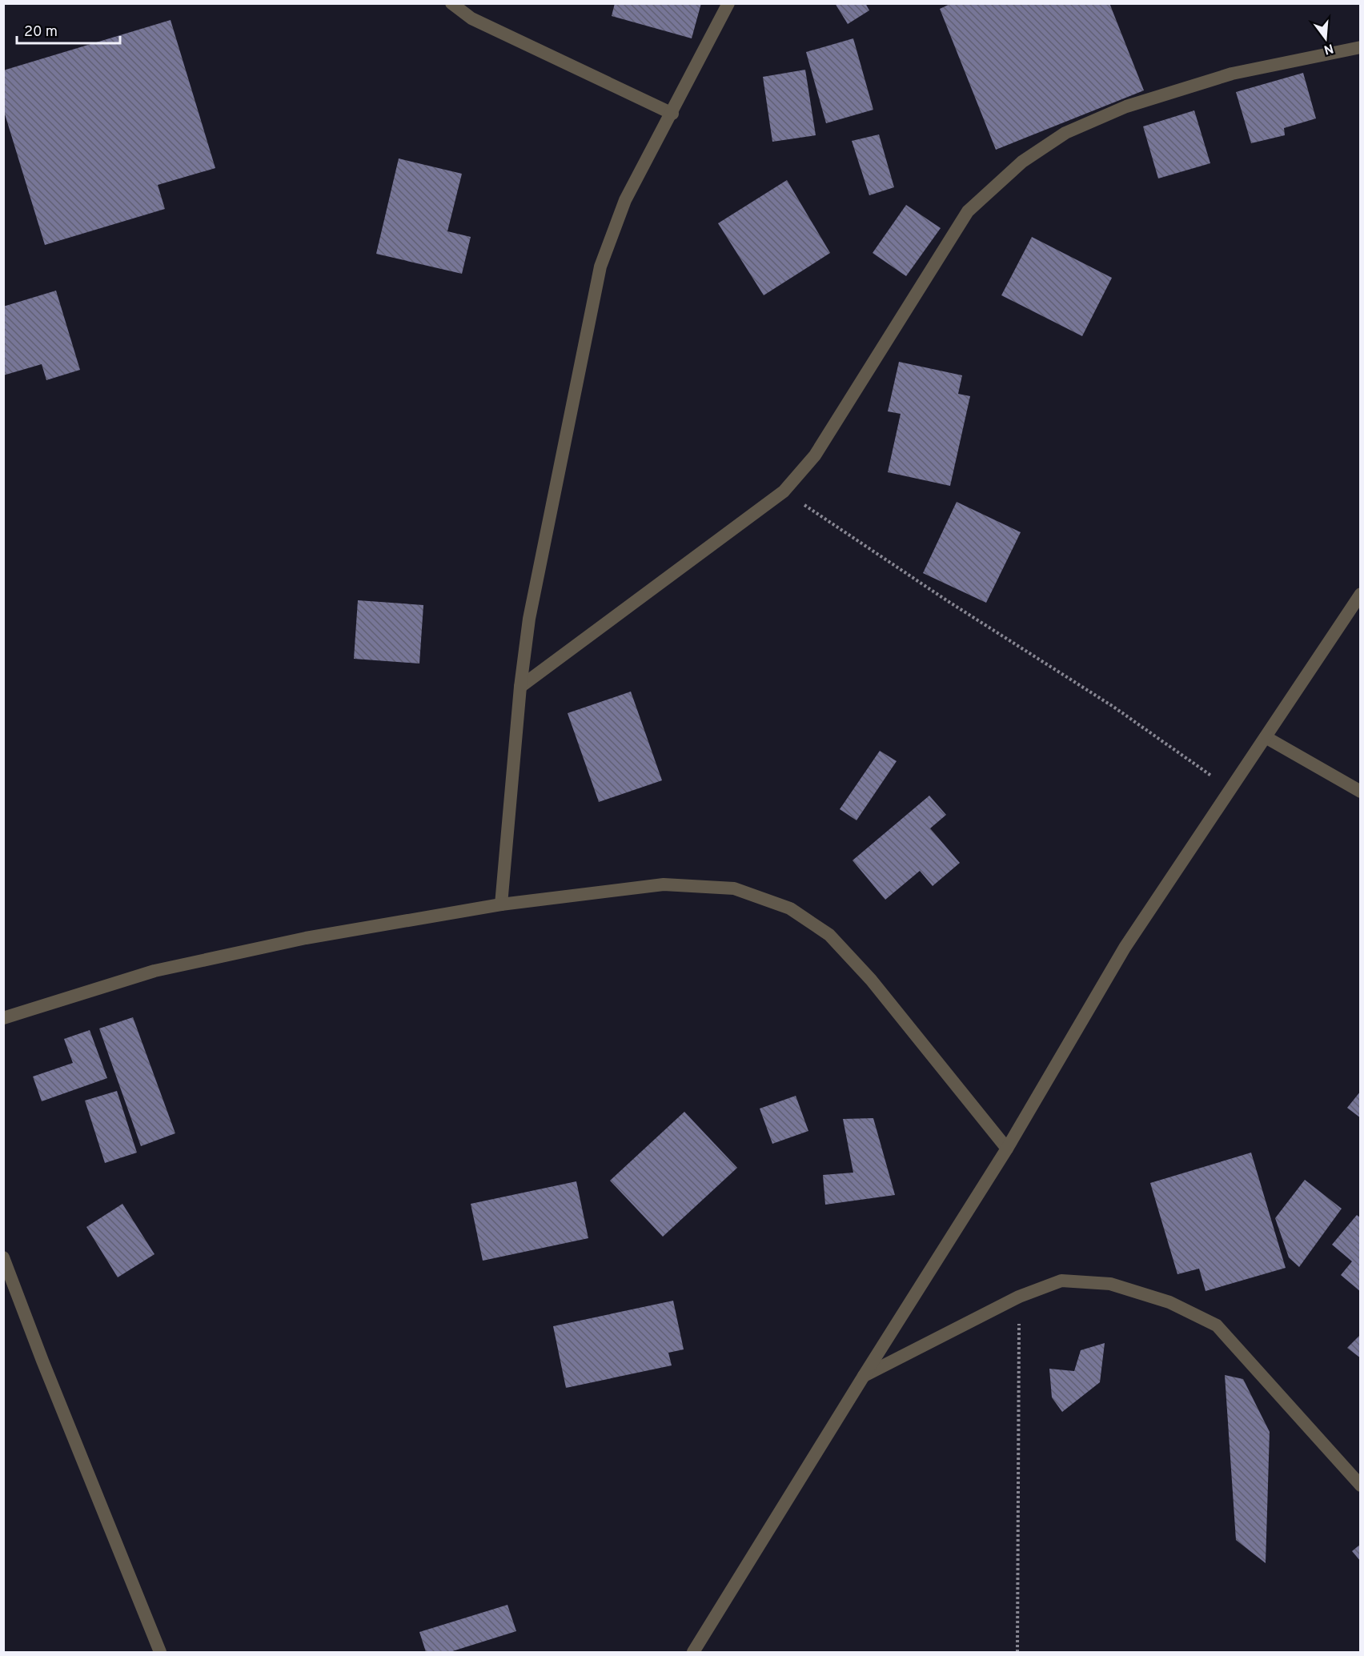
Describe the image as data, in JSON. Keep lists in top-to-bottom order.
{
  "scale_bar": "20 m",
  "north": "bottom"
}
